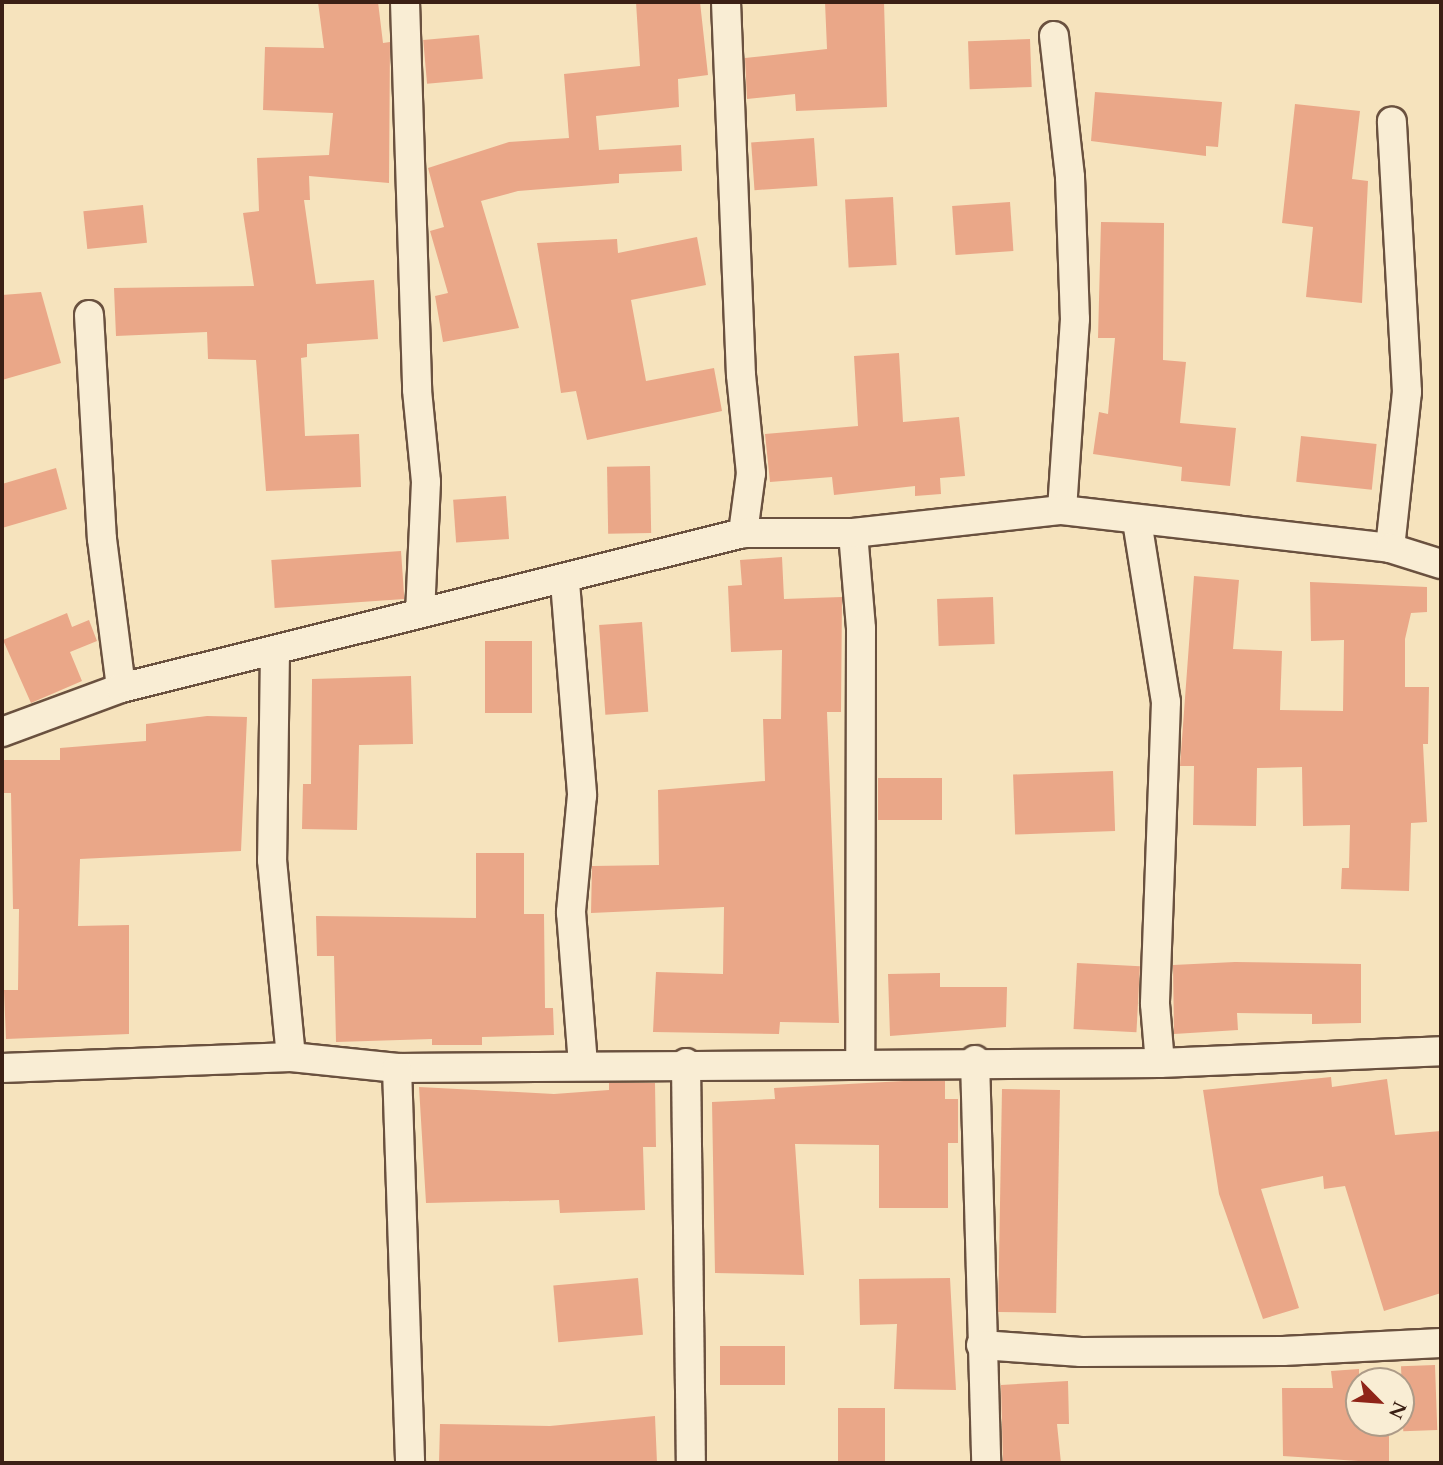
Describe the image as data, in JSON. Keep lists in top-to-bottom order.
{
  "north": "bottom right"
}
